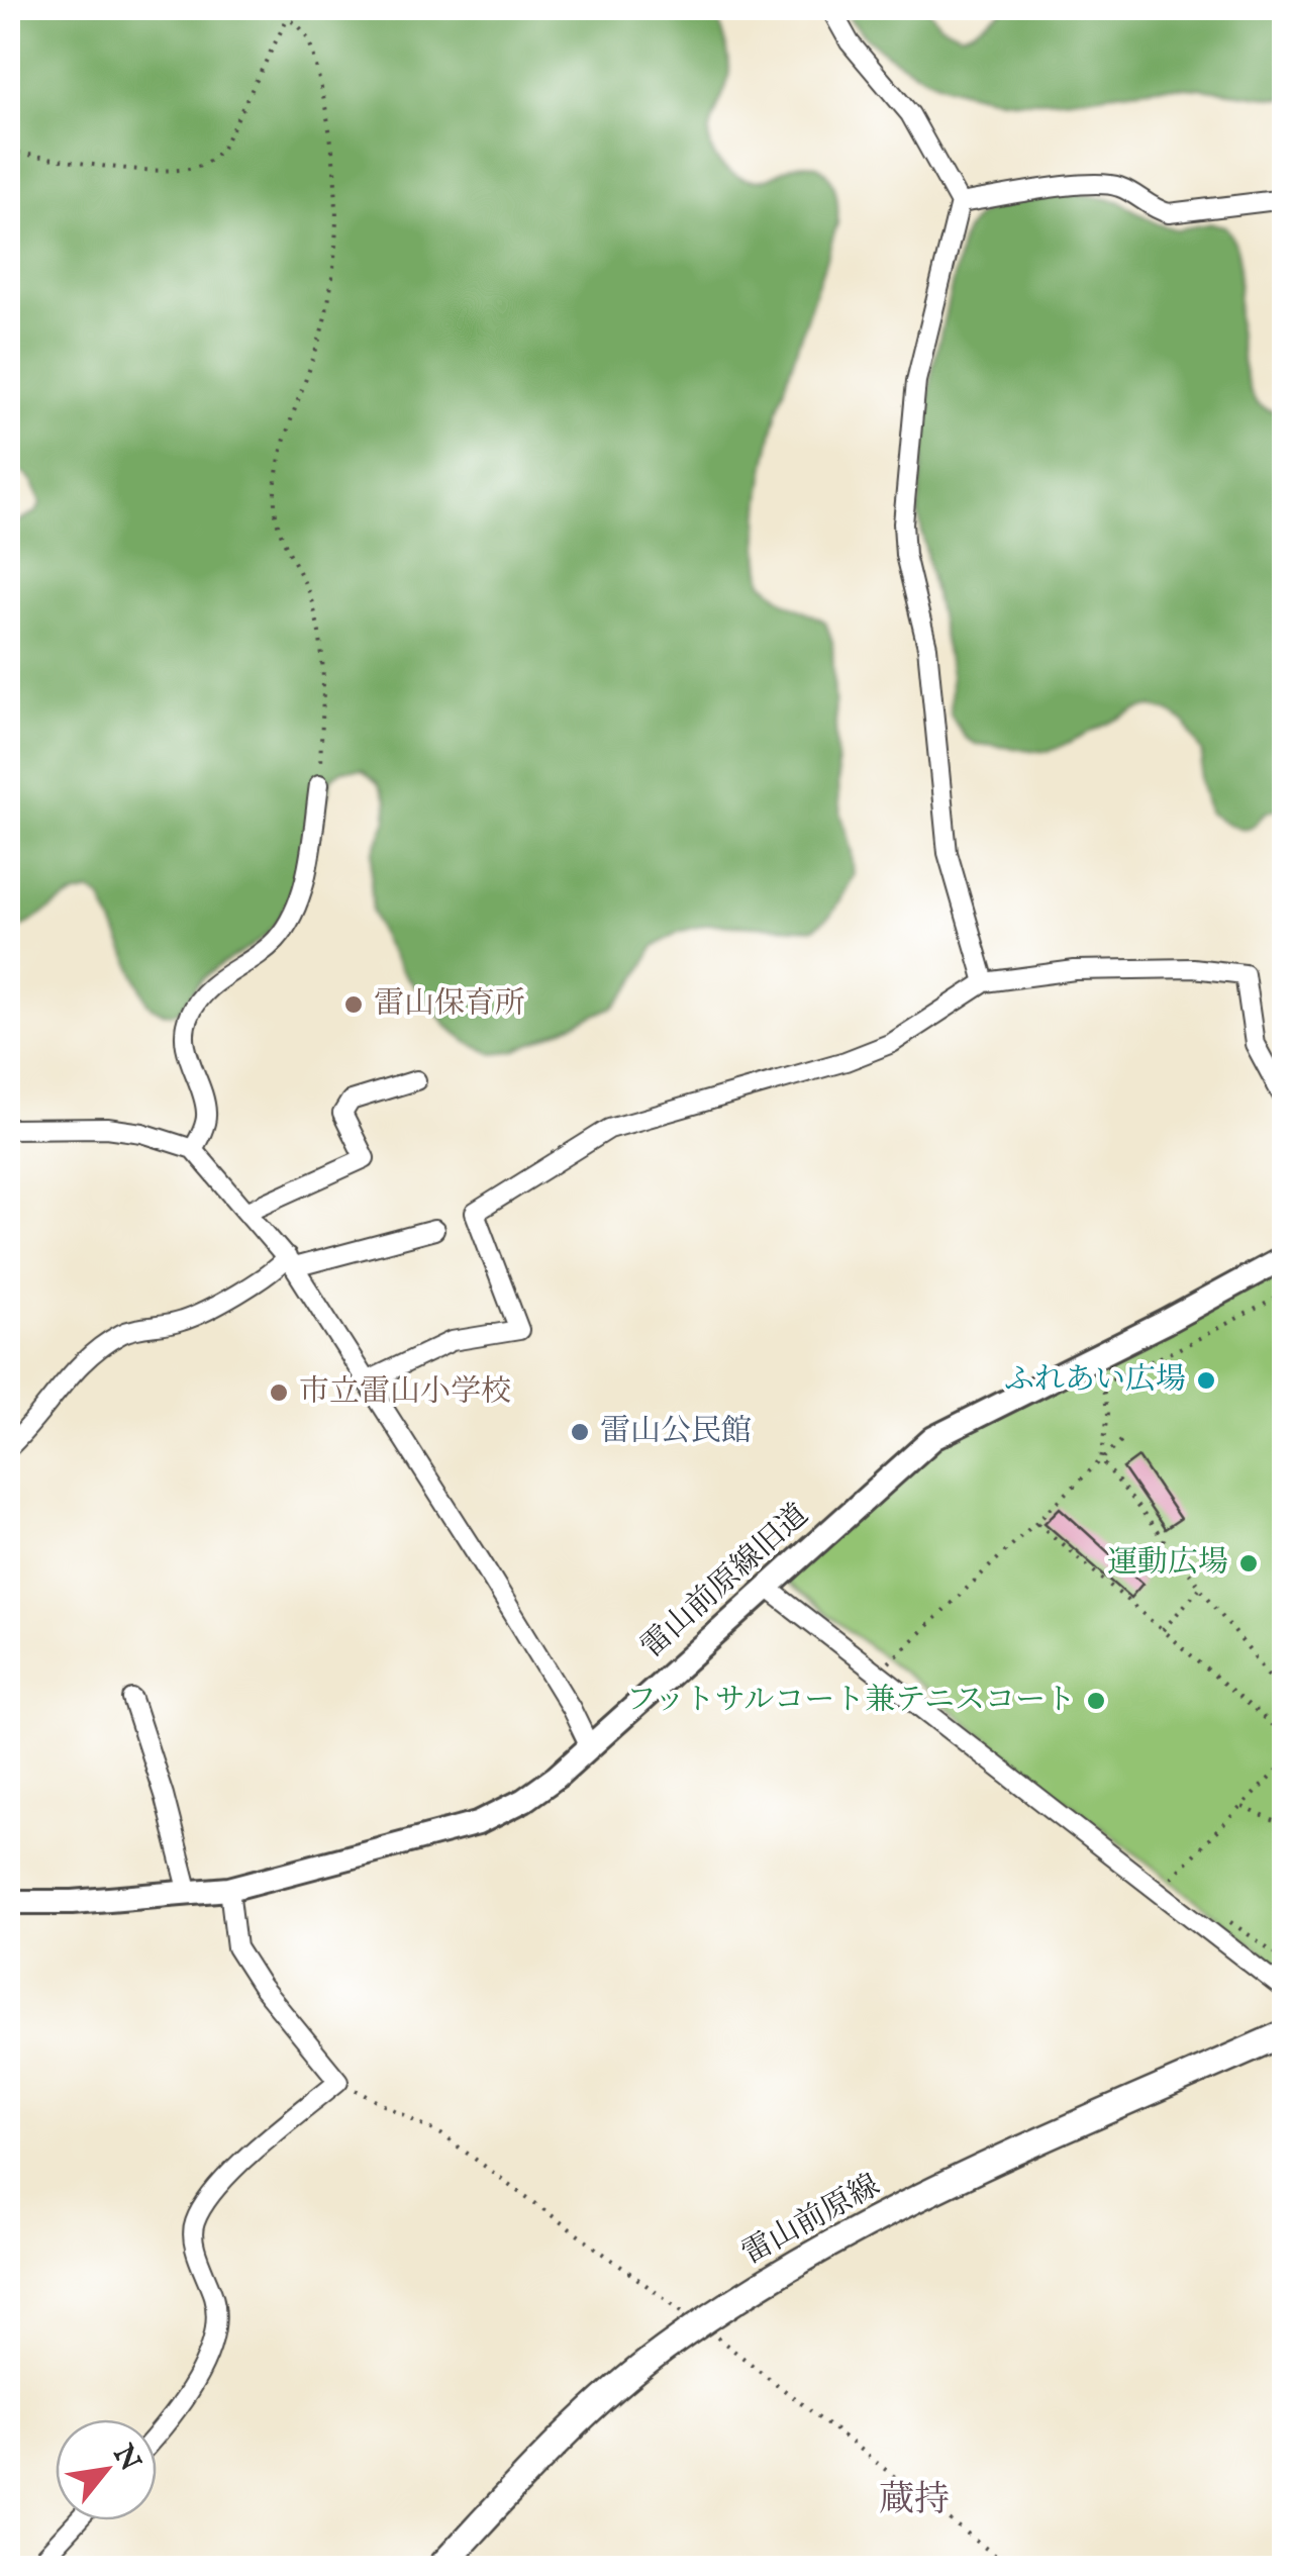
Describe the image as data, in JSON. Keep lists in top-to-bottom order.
{
  "streets": {
    "main road": ["雷山前原線"],
    "street": ["雷山前原線旧道"]
  },
  "districts": ["蔵持"],
  "places": [
    "雷山保育所",
    "ふれあい広場",
    "市立雷山小学校",
    "雷山公民館",
    "運動広場",
    "フットサルコート兼テニスコート"
  ],
  "north": "top right"
}
